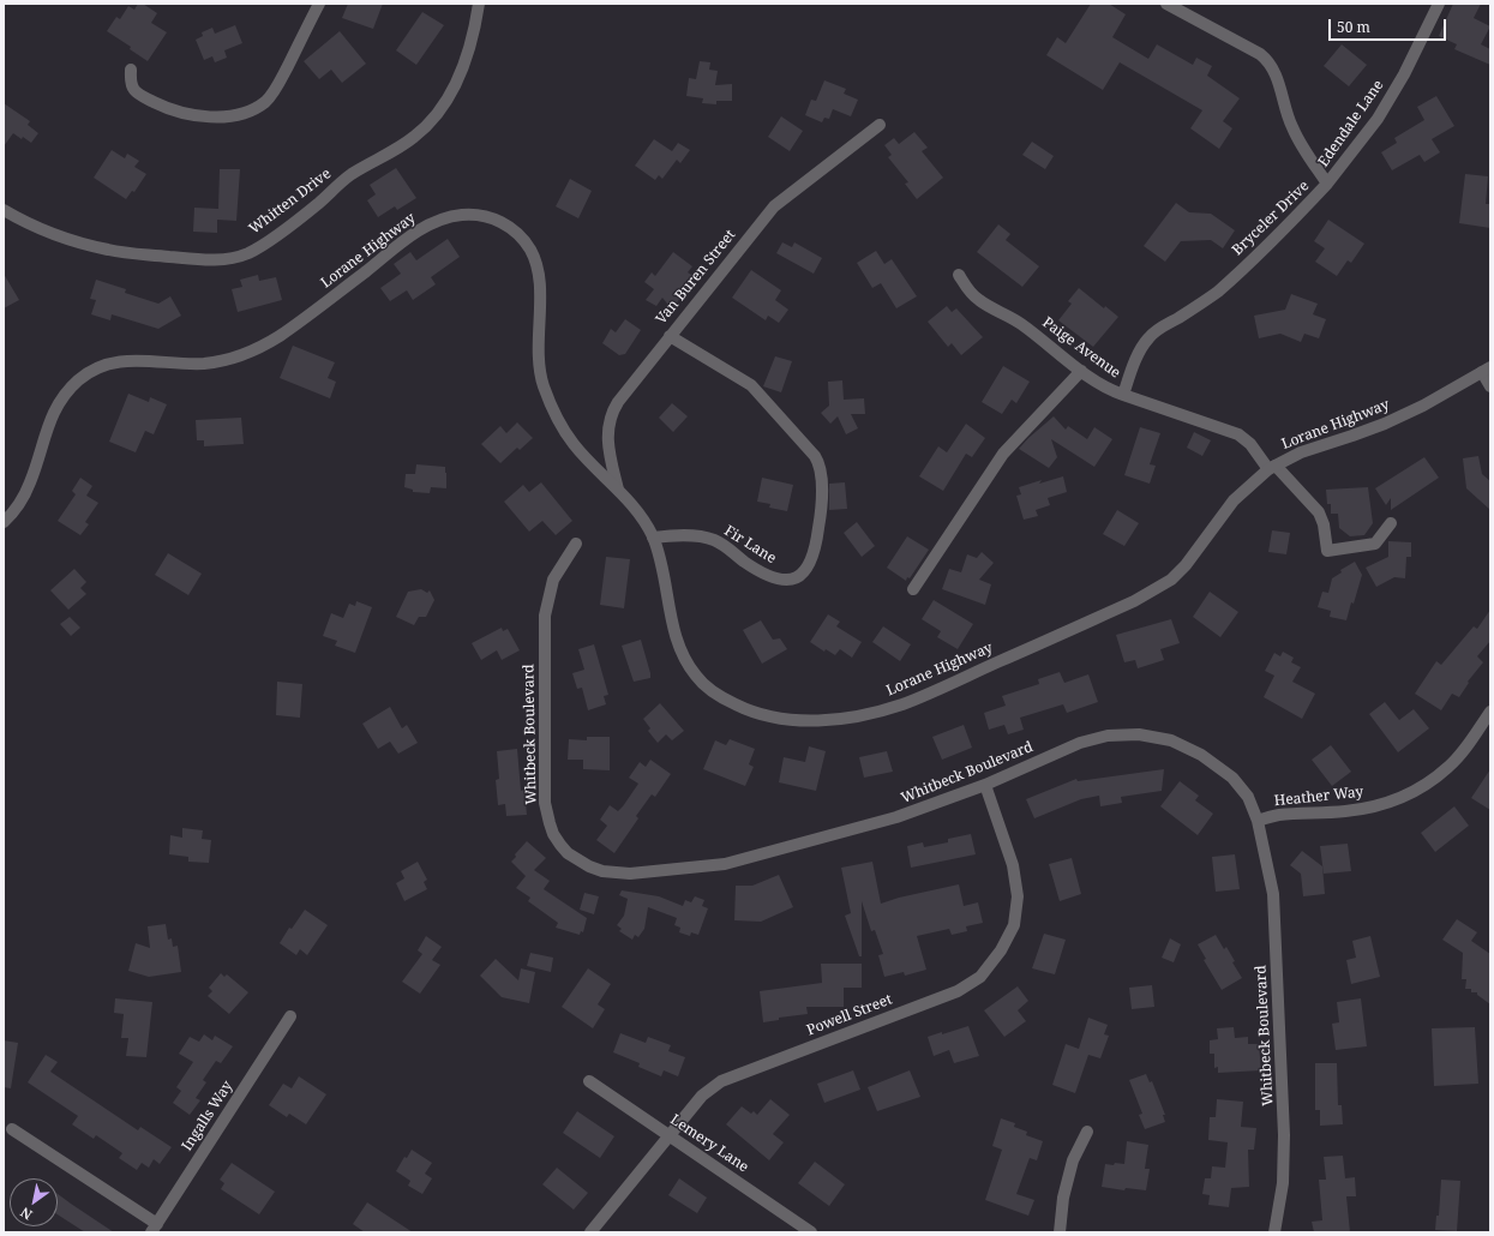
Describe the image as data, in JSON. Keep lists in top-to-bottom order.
{
  "streets": {
    "street": [
      "Edendale Lane",
      "Whitten Drive",
      "Bryceler Drive",
      "Lorane Highway",
      "Van Buren Street",
      "Paige Avenue",
      "Fir Lane",
      "Whitbeck Boulevard",
      "Heather Way",
      "Powell Street",
      "Ingalls Way",
      "Lemery Lane"
    ]
  },
  "crossings": [
    ["Edendale Lane", "Bryceler Drive"],
    ["Bryceler Drive", "Paige Avenue"],
    ["Lorane Highway", "Van Buren Street"],
    ["Lorane Highway", "Paige Avenue"],
    ["Lorane Highway", "Fir Lane"],
    ["Van Buren Street", "Fir Lane"],
    ["Whitbeck Boulevard", "Heather Way"],
    ["Whitbeck Boulevard", "Powell Street"],
    ["Powell Street", "Lemery Lane"]
  ],
  "scale_bar": "50 m",
  "north": "bottom left"
}
